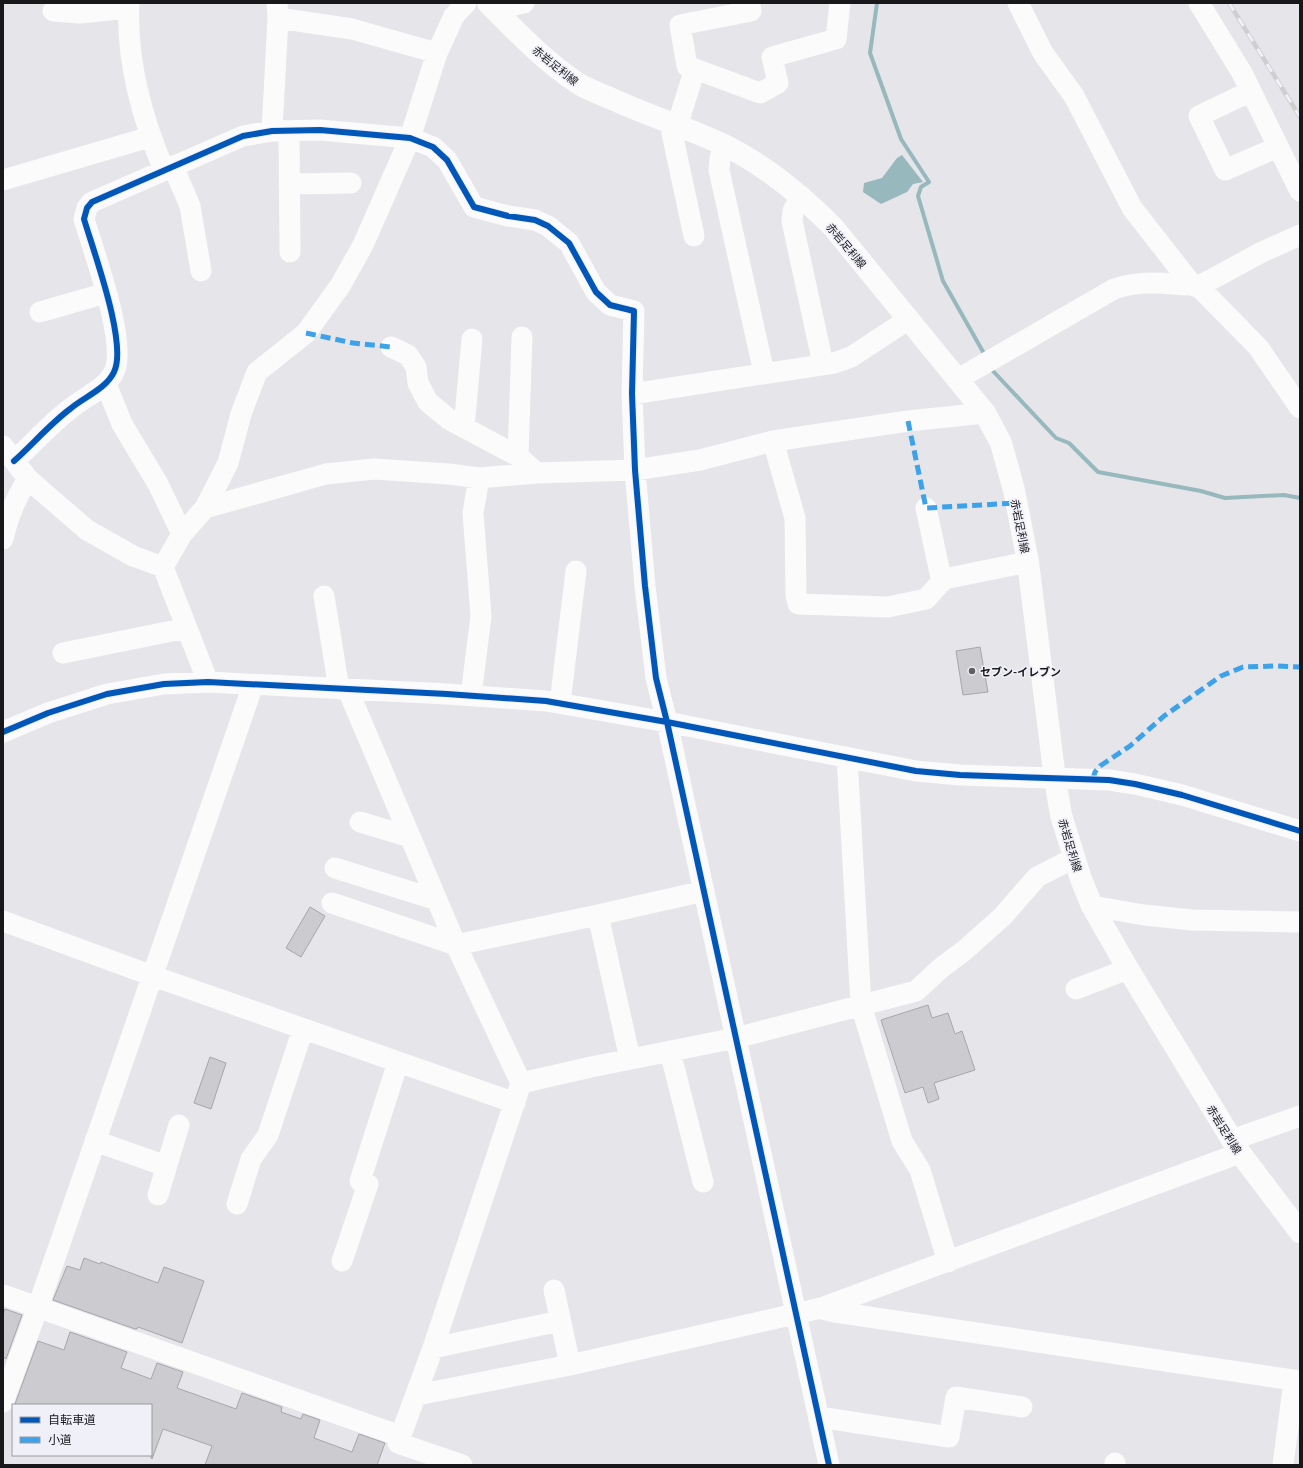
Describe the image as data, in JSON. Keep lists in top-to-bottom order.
{
  "streets": {
    "main road": ["赤岩足利線"]
  },
  "places": ["セブン-イレブン"],
  "legend": ["自転車道", "小道"]
}
